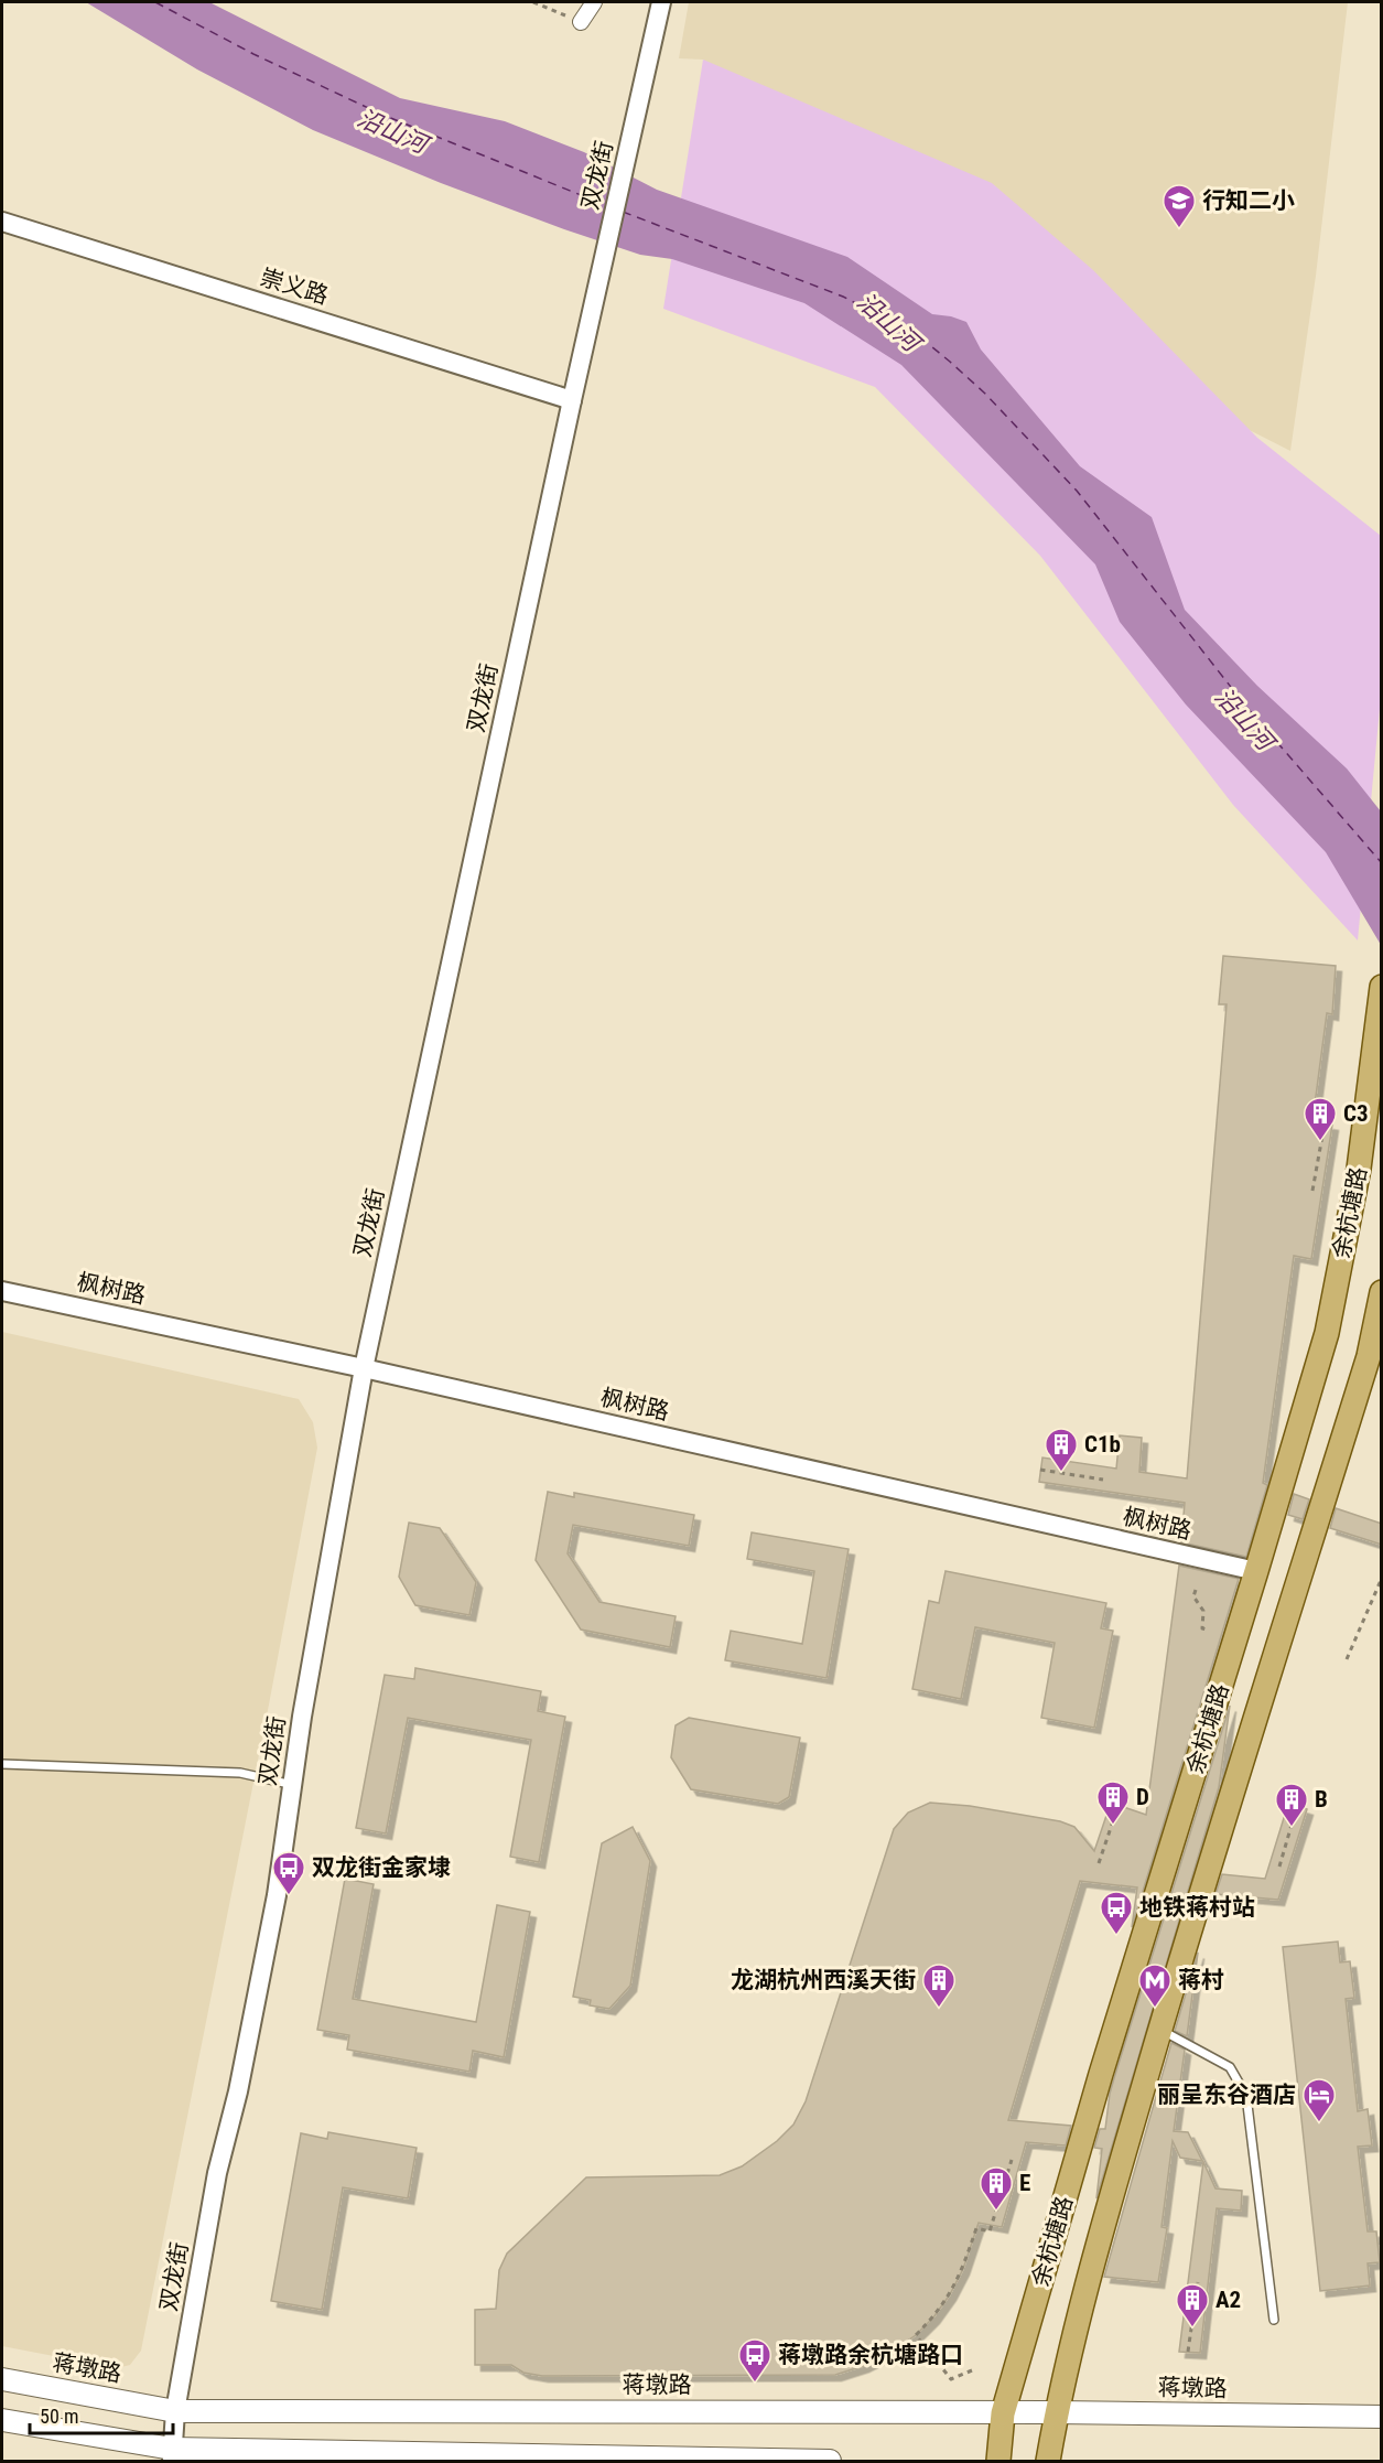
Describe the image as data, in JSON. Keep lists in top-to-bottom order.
{
  "streets": {
    "main road": ["余杭塘路", "蒋墩路"],
    "street": ["双龙街", "崇义路", "枫树路"]
  },
  "crossings": [
    ["双龙街", "崇义路"],
    ["双龙街", "枫树路"],
    ["双龙街", "蒋墩路"],
    ["余杭塘路", "枫树路"],
    ["余杭塘路", "蒋墩路"]
  ],
  "water": ["沿山河"],
  "places": {
    "school or university": ["行知二小"],
    "building": [
      "C3",
      "C1b",
      "D",
      "B",
      "龙湖杭州西溪天街",
      "E",
      "A2"
    ],
    "bus stop": ["双龙街金家埭", "地铁蒋村站", "蒋墩路余杭塘路口"],
    "metro station": ["蒋村"],
    "hotel": ["丽呈东谷酒店"]
  },
  "scale_bar": "50 m"
}
